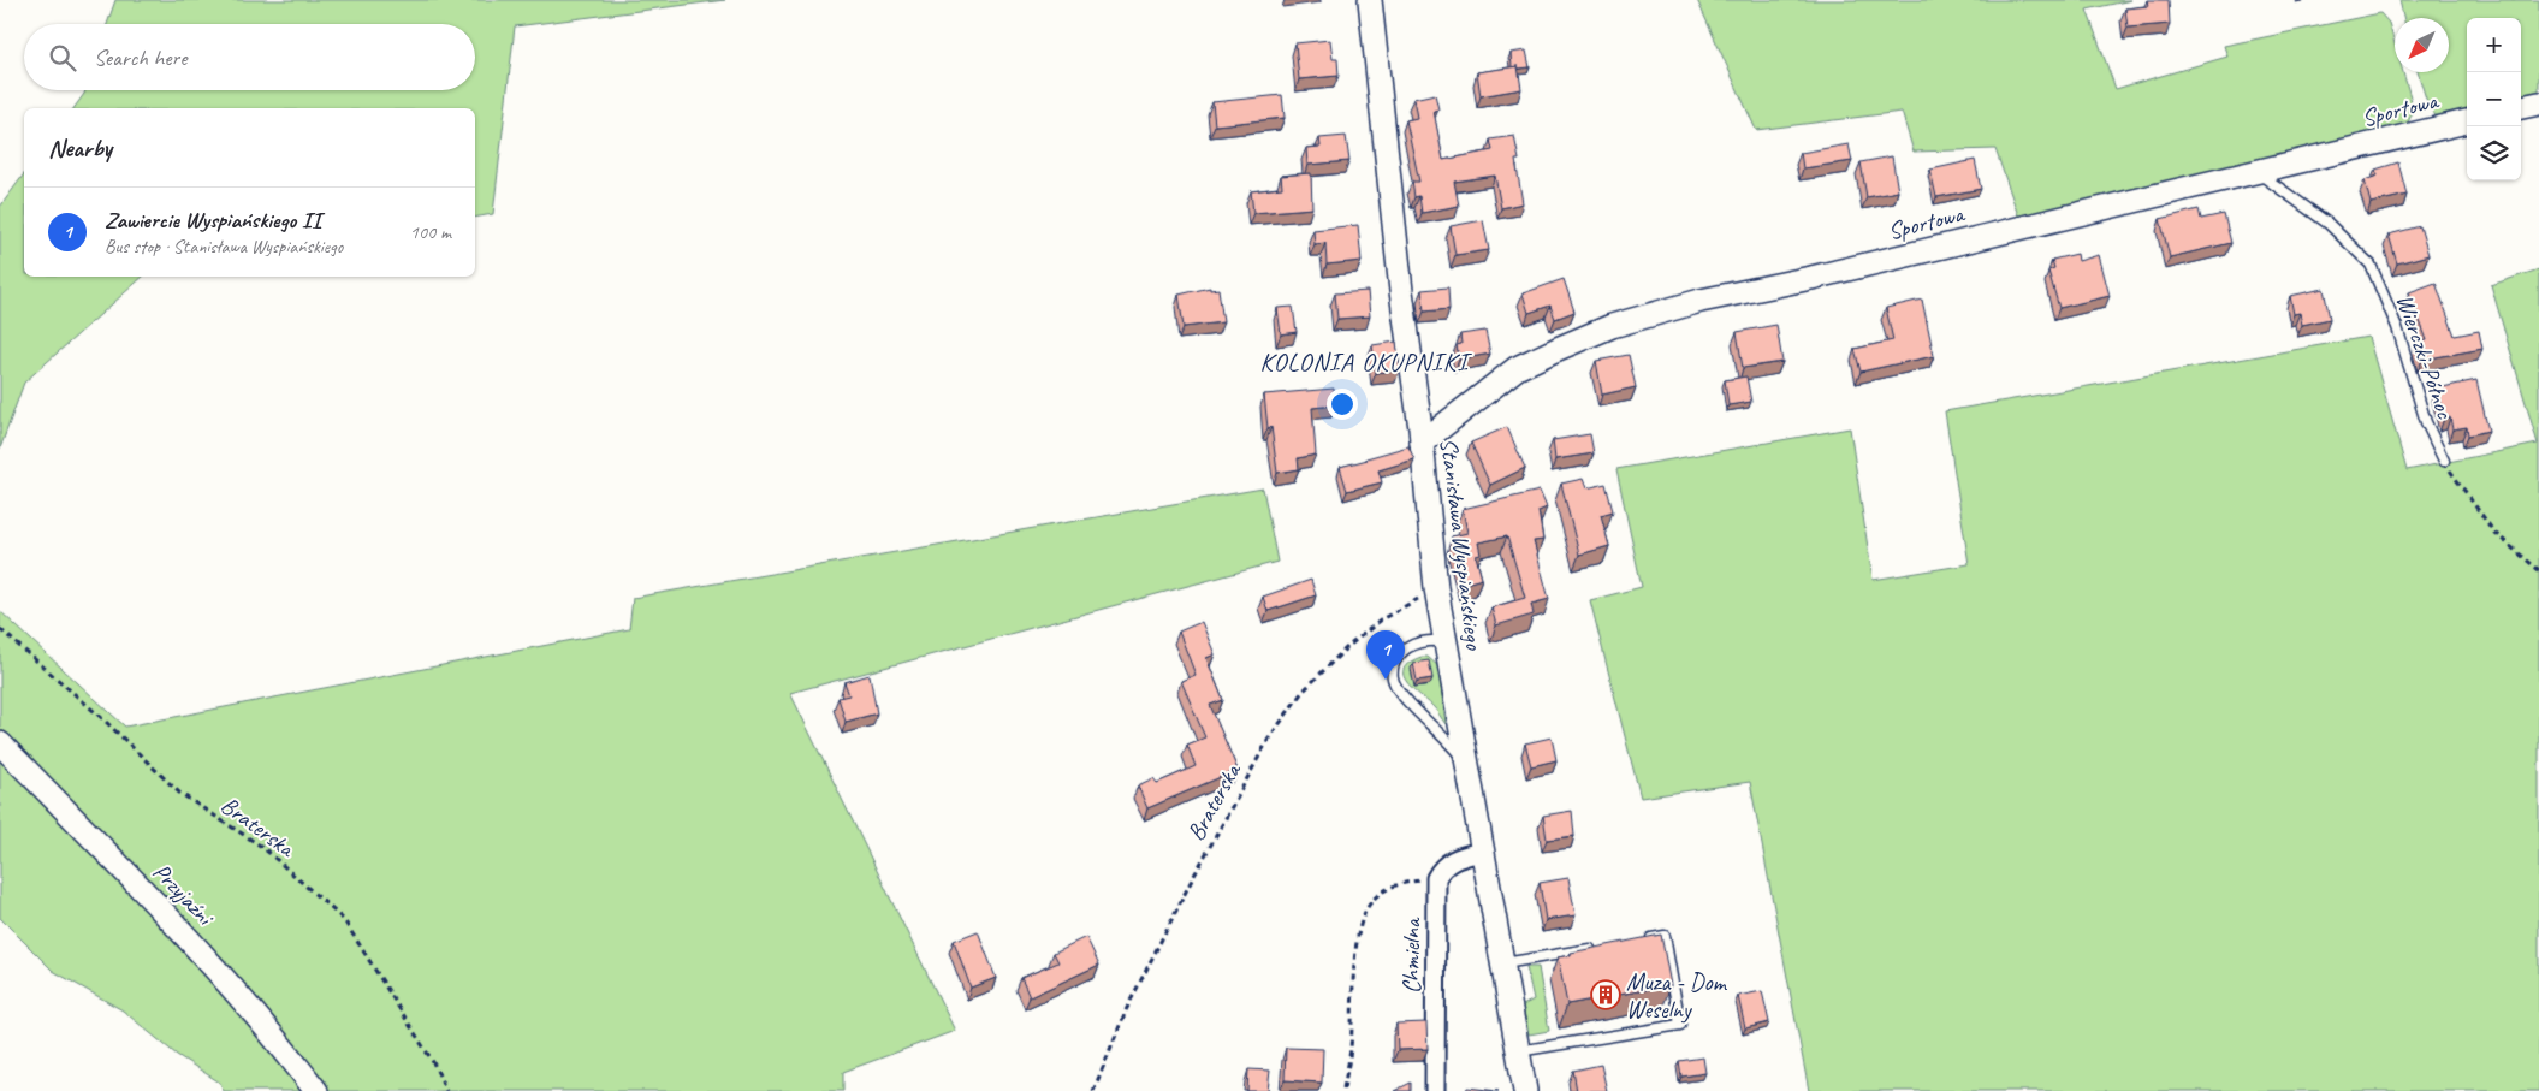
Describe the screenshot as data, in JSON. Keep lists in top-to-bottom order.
{
  "streets": {
    "street": [
      "Sportowa",
      "Stanisława Wyspiańskiego",
      "Przyjaźni",
      "Chmielna"
    ],
    "lane": ["Wierczki-Północ"],
    "path": ["Braterska"]
  },
  "crossings": [
    ["Sportowa", "Wierczki-Północ"],
    ["Sportowa", "Stanisława Wyspiańskiego"],
    ["Stanisława Wyspiańskiego", "Braterska"]
  ],
  "districts": ["KOLONIA OKUPNIKI"],
  "places": {
    "building": ["Muza - Dom Weselny"]
  },
  "north": "bottom left",
  "page": {
    "map_buttons": ["+", "−"],
    "search": "Search here",
    "heading": "Nearby",
    "list": [
      {
        "mark": "1",
        "name": "Zawiercie Wyspiańskiego II",
        "note": "Bus stop · Stanisława Wyspiańskiego",
        "value": "100 m"
      }
    ],
    "pins": "1"
  }
}
